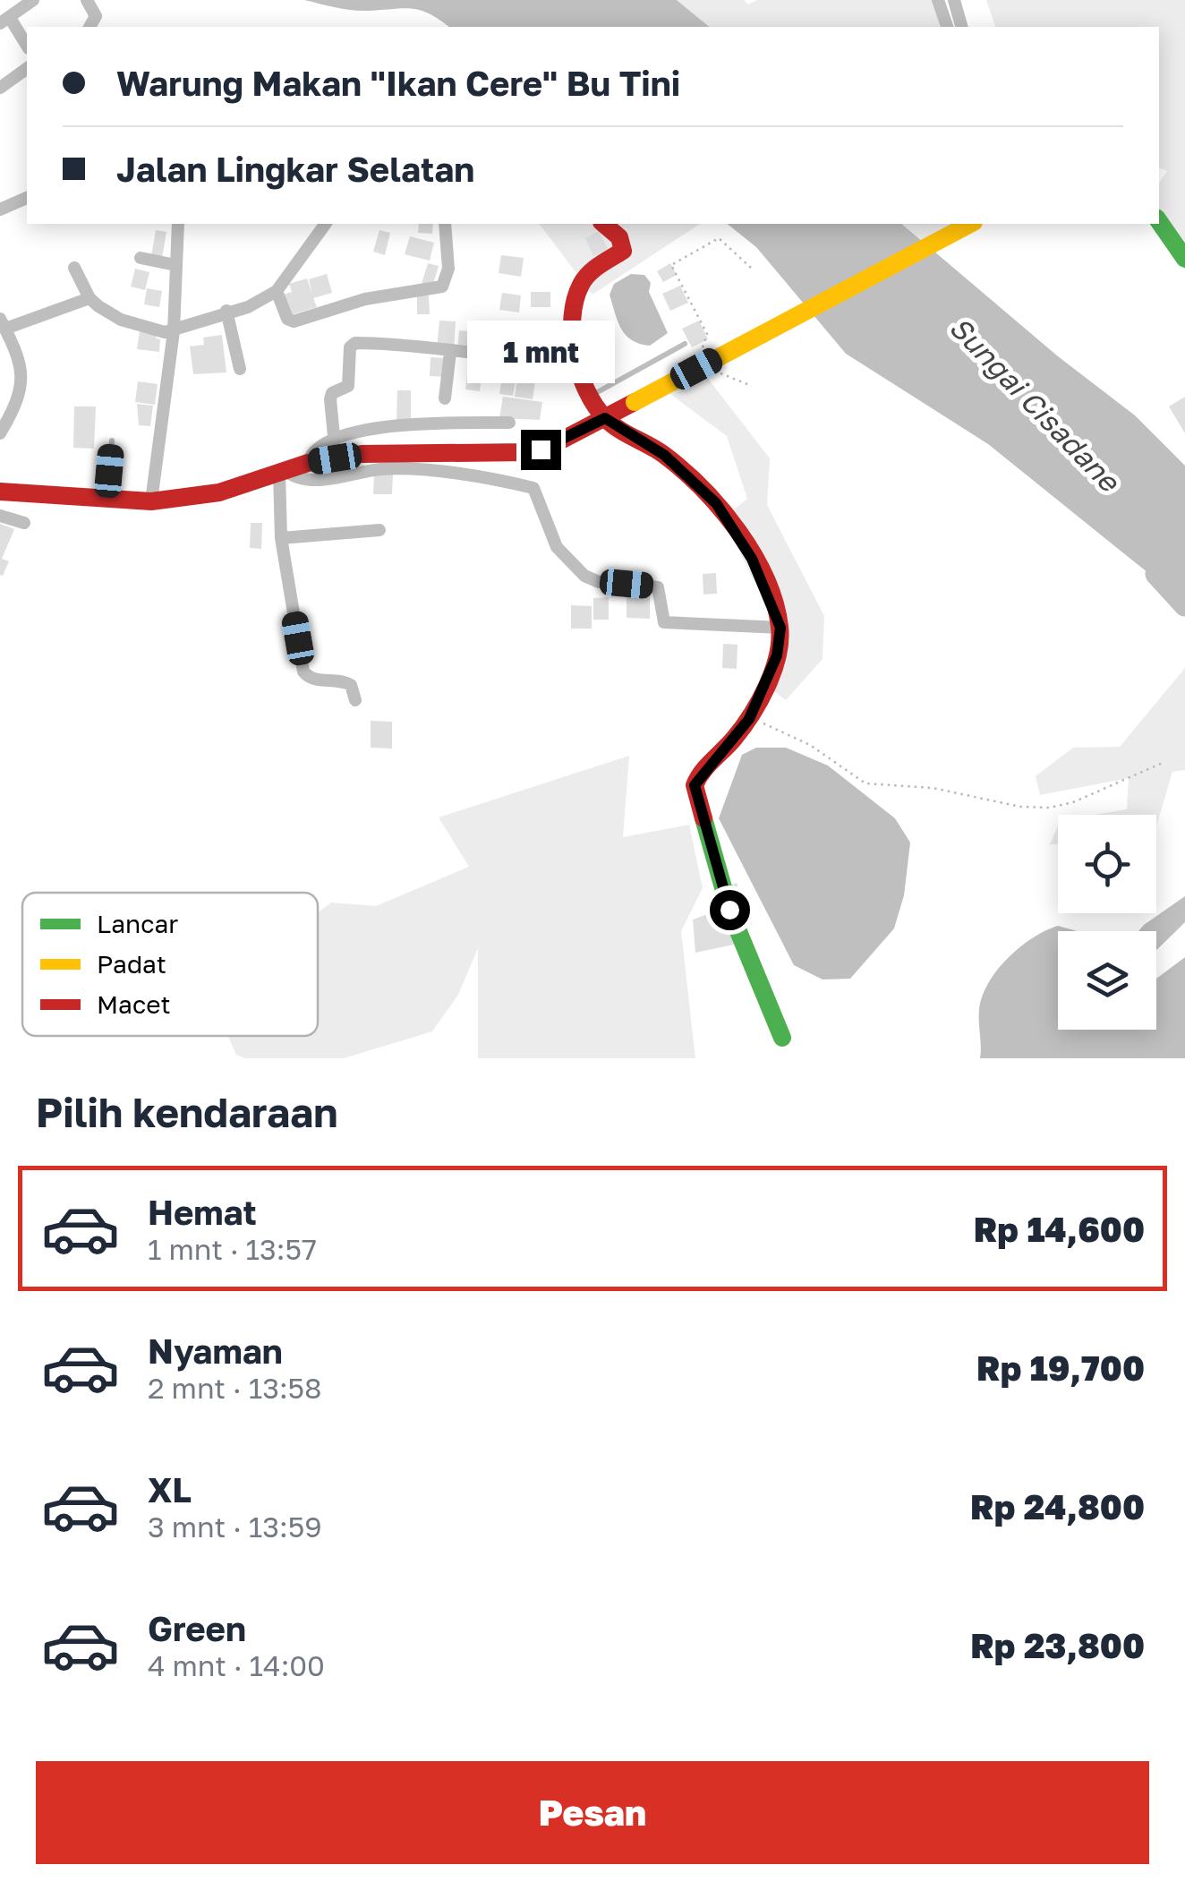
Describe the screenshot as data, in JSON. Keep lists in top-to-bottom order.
{
  "water": ["Sungai Cisadane"],
  "legend": ["Lancar", "Padat", "Macet"],
  "page": {
    "banner": ["Warung Makan \"Ikan Cere\" Bu Tini", "Jalan Lingkar Selatan"],
    "bubble": "1 mnt",
    "heading": "Pilih kendaraan",
    "list": [
      {
        "name": "Hemat",
        "note": "1 mnt · 13:57",
        "value": "Rp 14,600"
      },
      {
        "name": "Nyaman",
        "note": "2 mnt · 13:58",
        "value": "Rp 19,700"
      },
      {
        "name": "XL",
        "note": "3 mnt · 13:59",
        "value": "Rp 24,800"
      },
      {
        "name": "Green",
        "note": "4 mnt · 14:00",
        "value": "Rp 23,800"
      }
    ],
    "buttons": "Pesan"
  }
}
